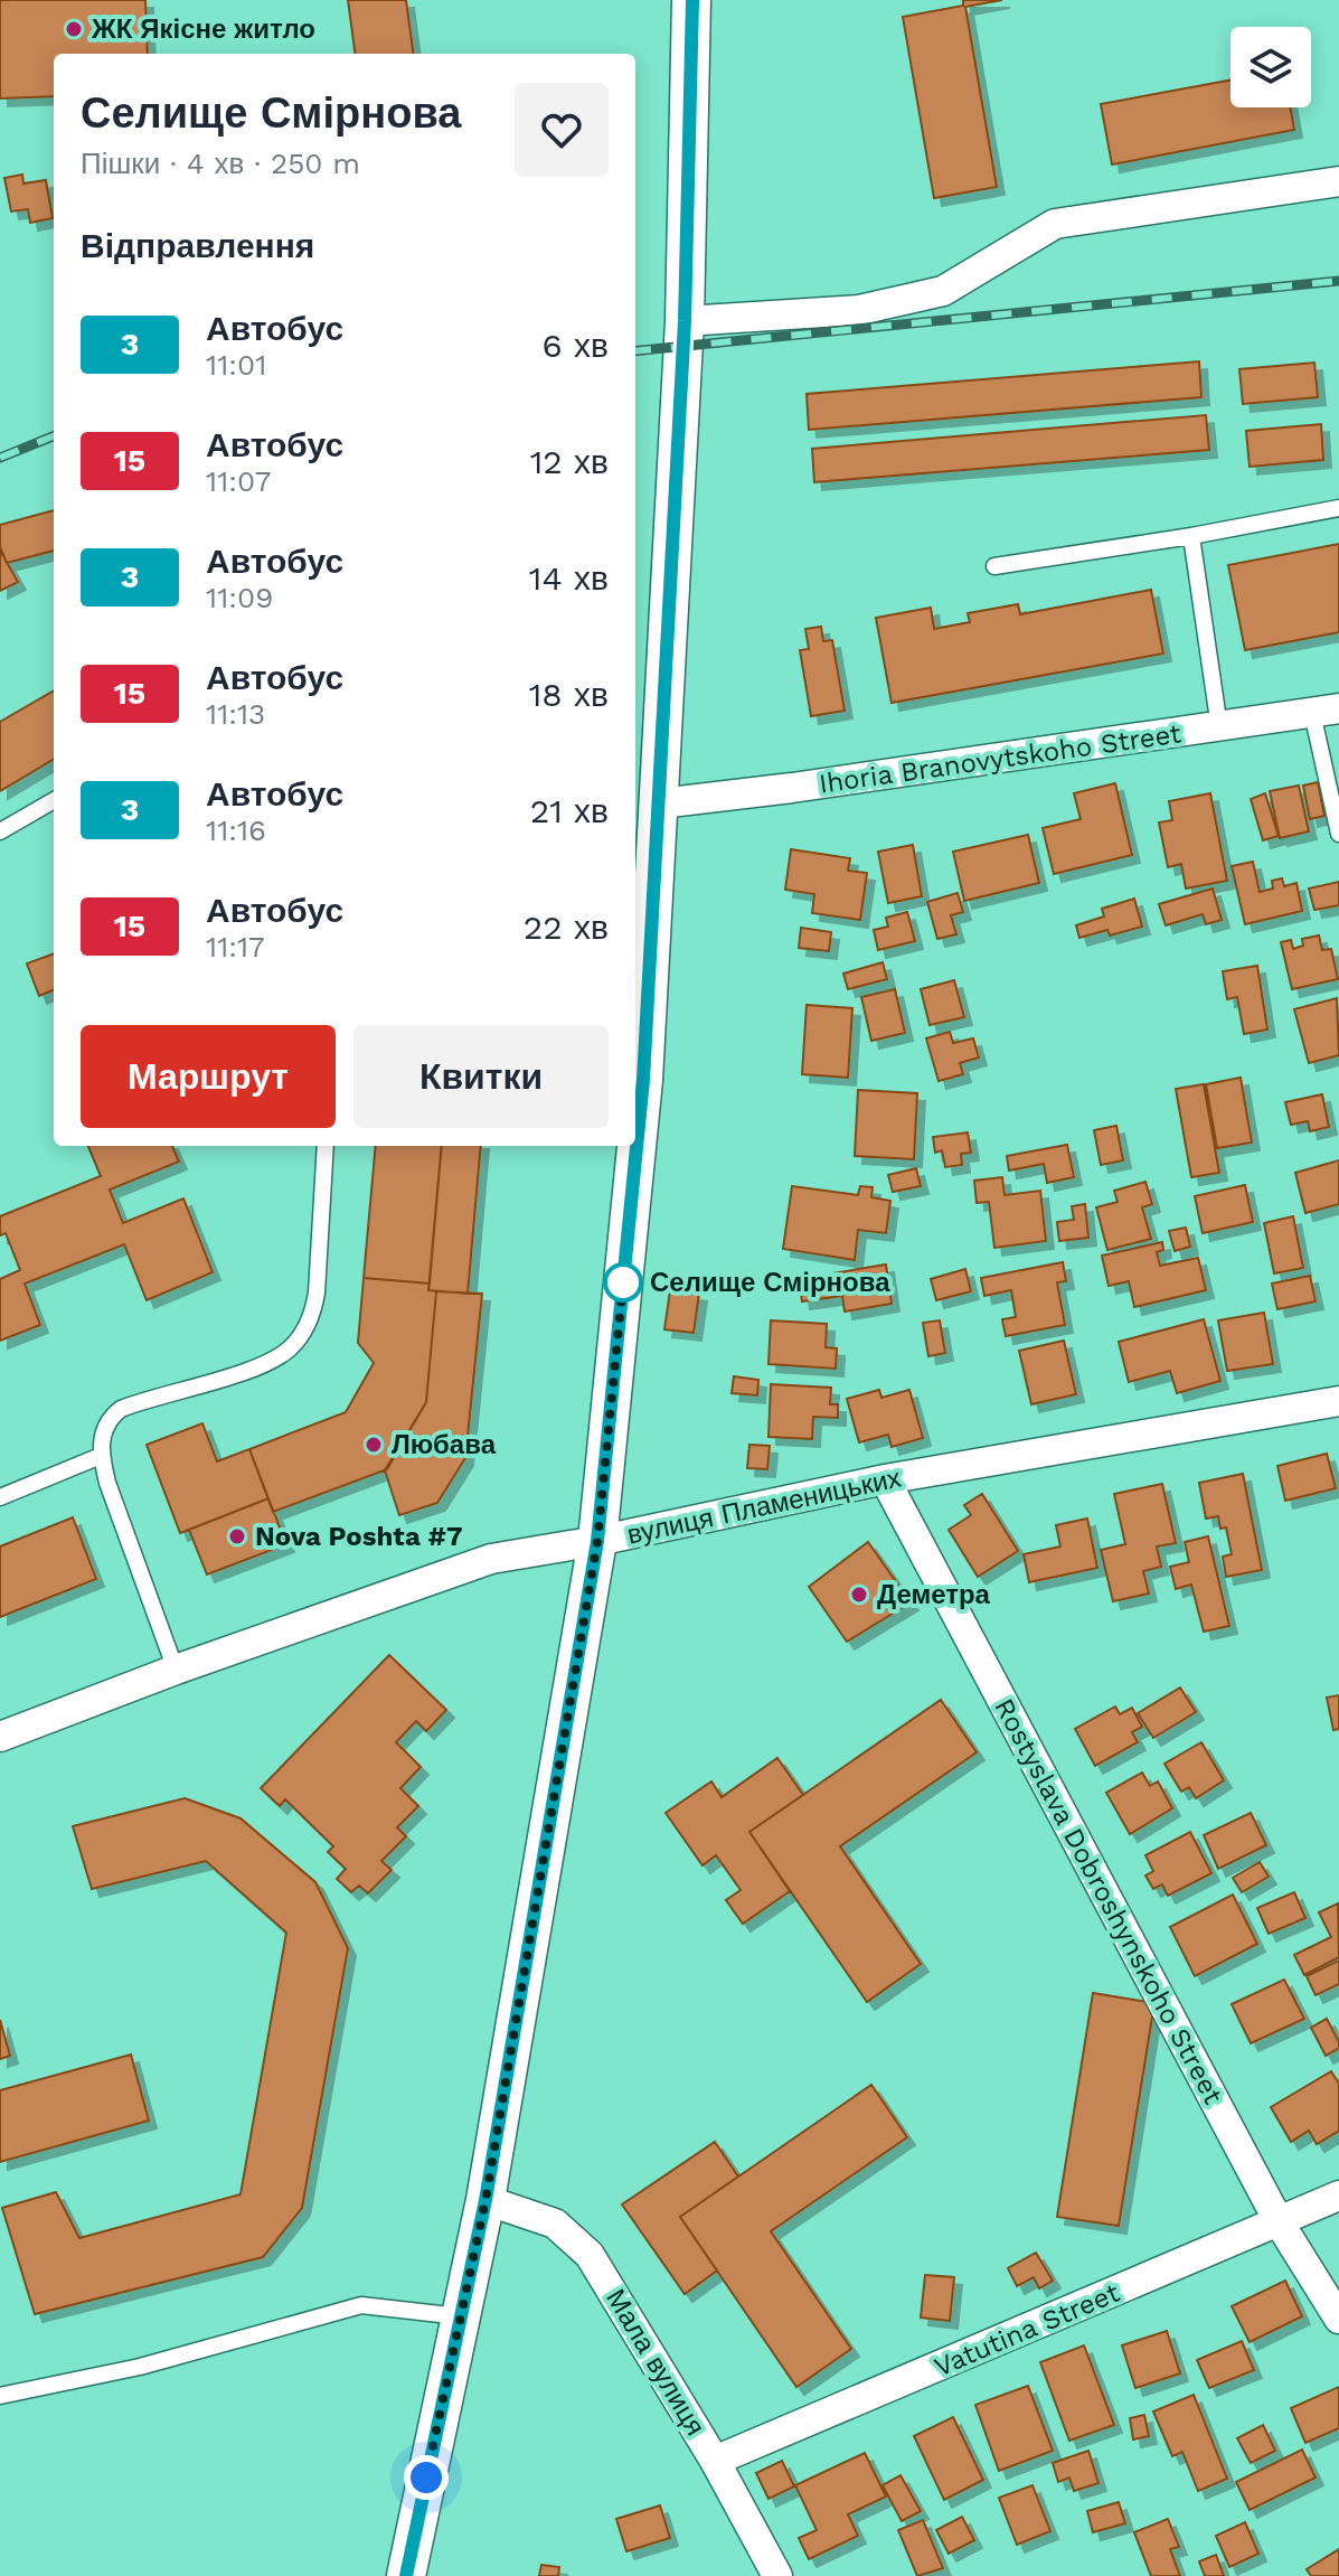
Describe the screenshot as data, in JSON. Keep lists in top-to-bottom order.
{
  "streets": {
    "street": [
      "Ihoria Branovytskoho Street",
      "вулиця Пламеницьких",
      "Rostyslava Dobroshynskoho Street",
      "Vatutina Street",
      "Мала вулиця"
    ]
  },
  "crossings": [
    ["вулиця Пламеницьких", "Rostyslava Dobroshynskoho Street"],
    ["Rostyslava Dobroshynskoho Street", "Vatutina Street"],
    ["Vatutina Street", "Мала вулиця"]
  ],
  "places": [
    "ЖК Якісне житло",
    "Селище Смірнова",
    "Любава",
    "Nova Poshta #7",
    "Деметра"
  ],
  "lines": ["bus line 3"],
  "page": {
    "heading": [
      ["Селище Смірнова", "Пішки · 4 хв · 250 m"],
      "Відправлення"
    ],
    "list": [
      {
        "mark": "3",
        "name": "Автобус",
        "note": "11:01",
        "value": "6 хв"
      },
      {
        "mark": "15",
        "name": "Автобус",
        "note": "11:07",
        "value": "12 хв"
      },
      {
        "mark": "3",
        "name": "Автобус",
        "note": "11:09",
        "value": "14 хв"
      },
      {
        "mark": "15",
        "name": "Автобус",
        "note": "11:13",
        "value": "18 хв"
      },
      {
        "mark": "3",
        "name": "Автобус",
        "note": "11:16",
        "value": "21 хв"
      },
      {
        "mark": "15",
        "name": "Автобус",
        "note": "11:17",
        "value": "22 хв"
      }
    ],
    "buttons": ["Маршрут", "Квитки"]
  }
}
